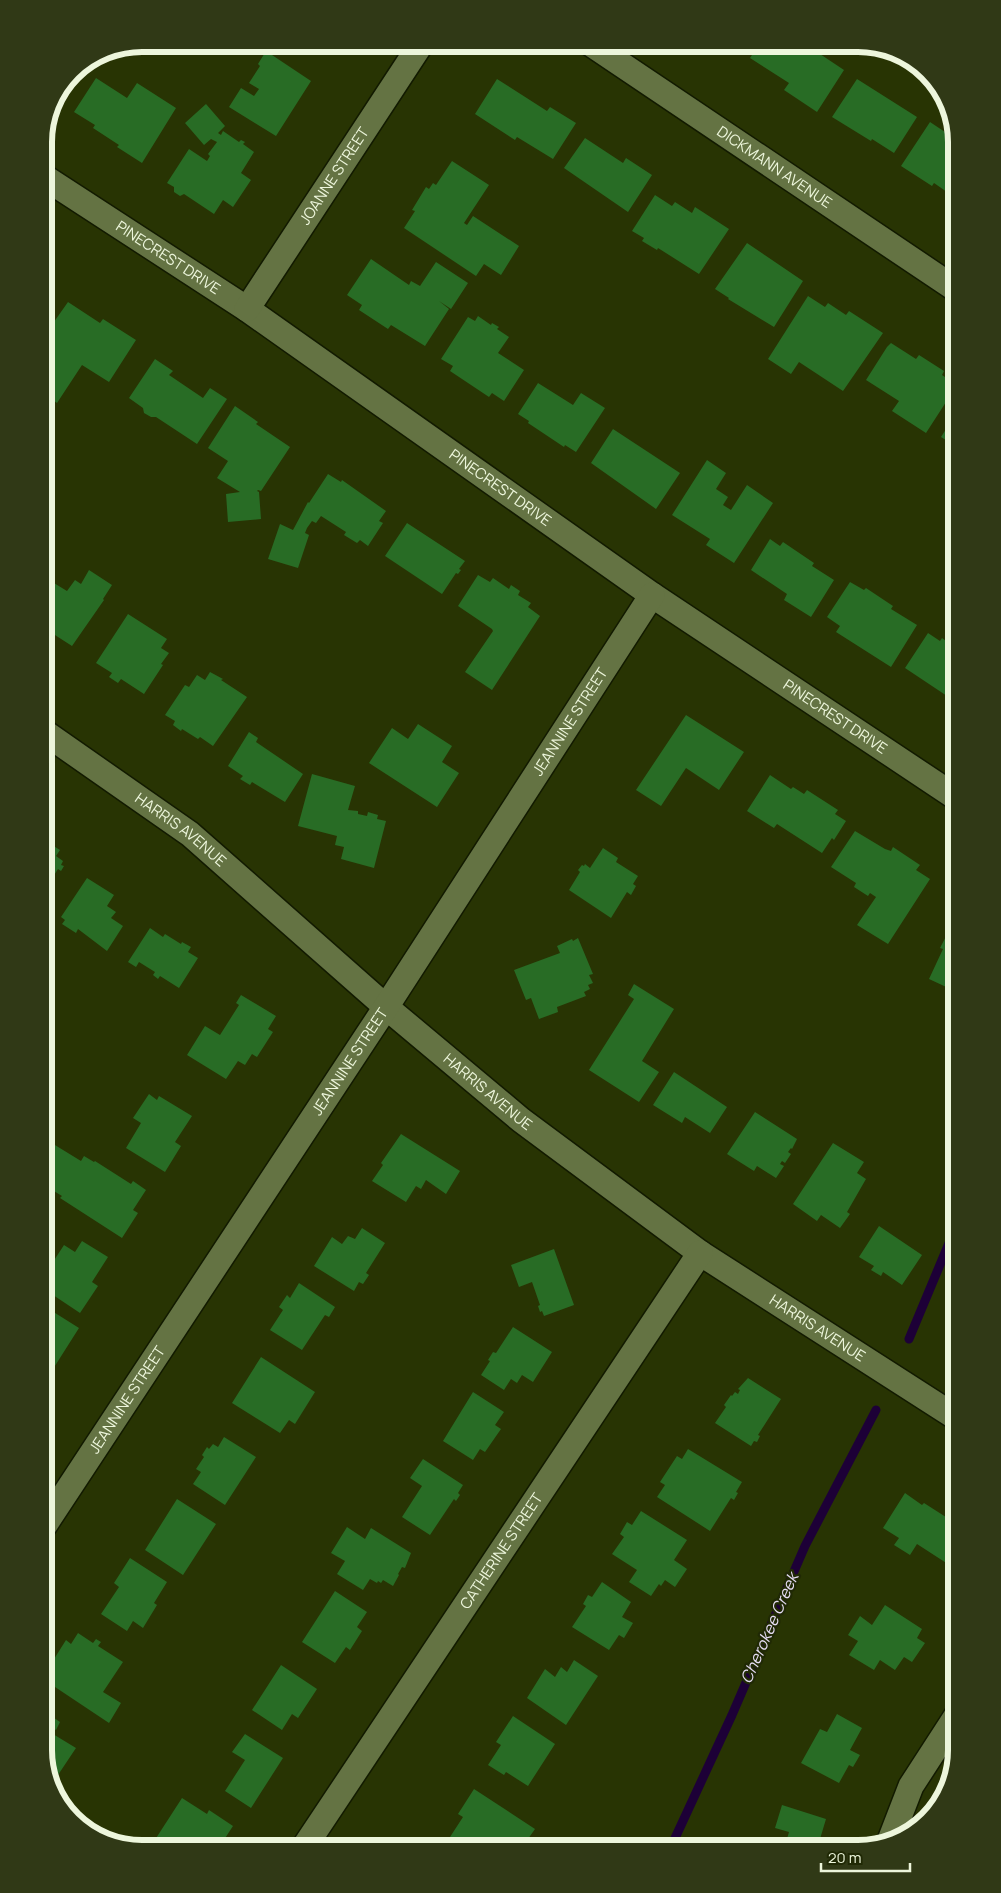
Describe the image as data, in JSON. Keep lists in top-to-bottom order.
{
  "streets": {
    "street": [
      "DICKMANN AVENUE",
      "JOANNE STREET",
      "PINECREST DRIVE",
      "JEANNINE STREET",
      "HARRIS AVENUE",
      "CATHERINE STREET"
    ]
  },
  "crossings": [
    ["JOANNE STREET", "PINECREST DRIVE"],
    ["PINECREST DRIVE", "JEANNINE STREET"],
    ["JEANNINE STREET", "HARRIS AVENUE"],
    ["HARRIS AVENUE", "CATHERINE STREET"]
  ],
  "water": ["Cherokee Creek"],
  "scale_bar": "20 m"
}
